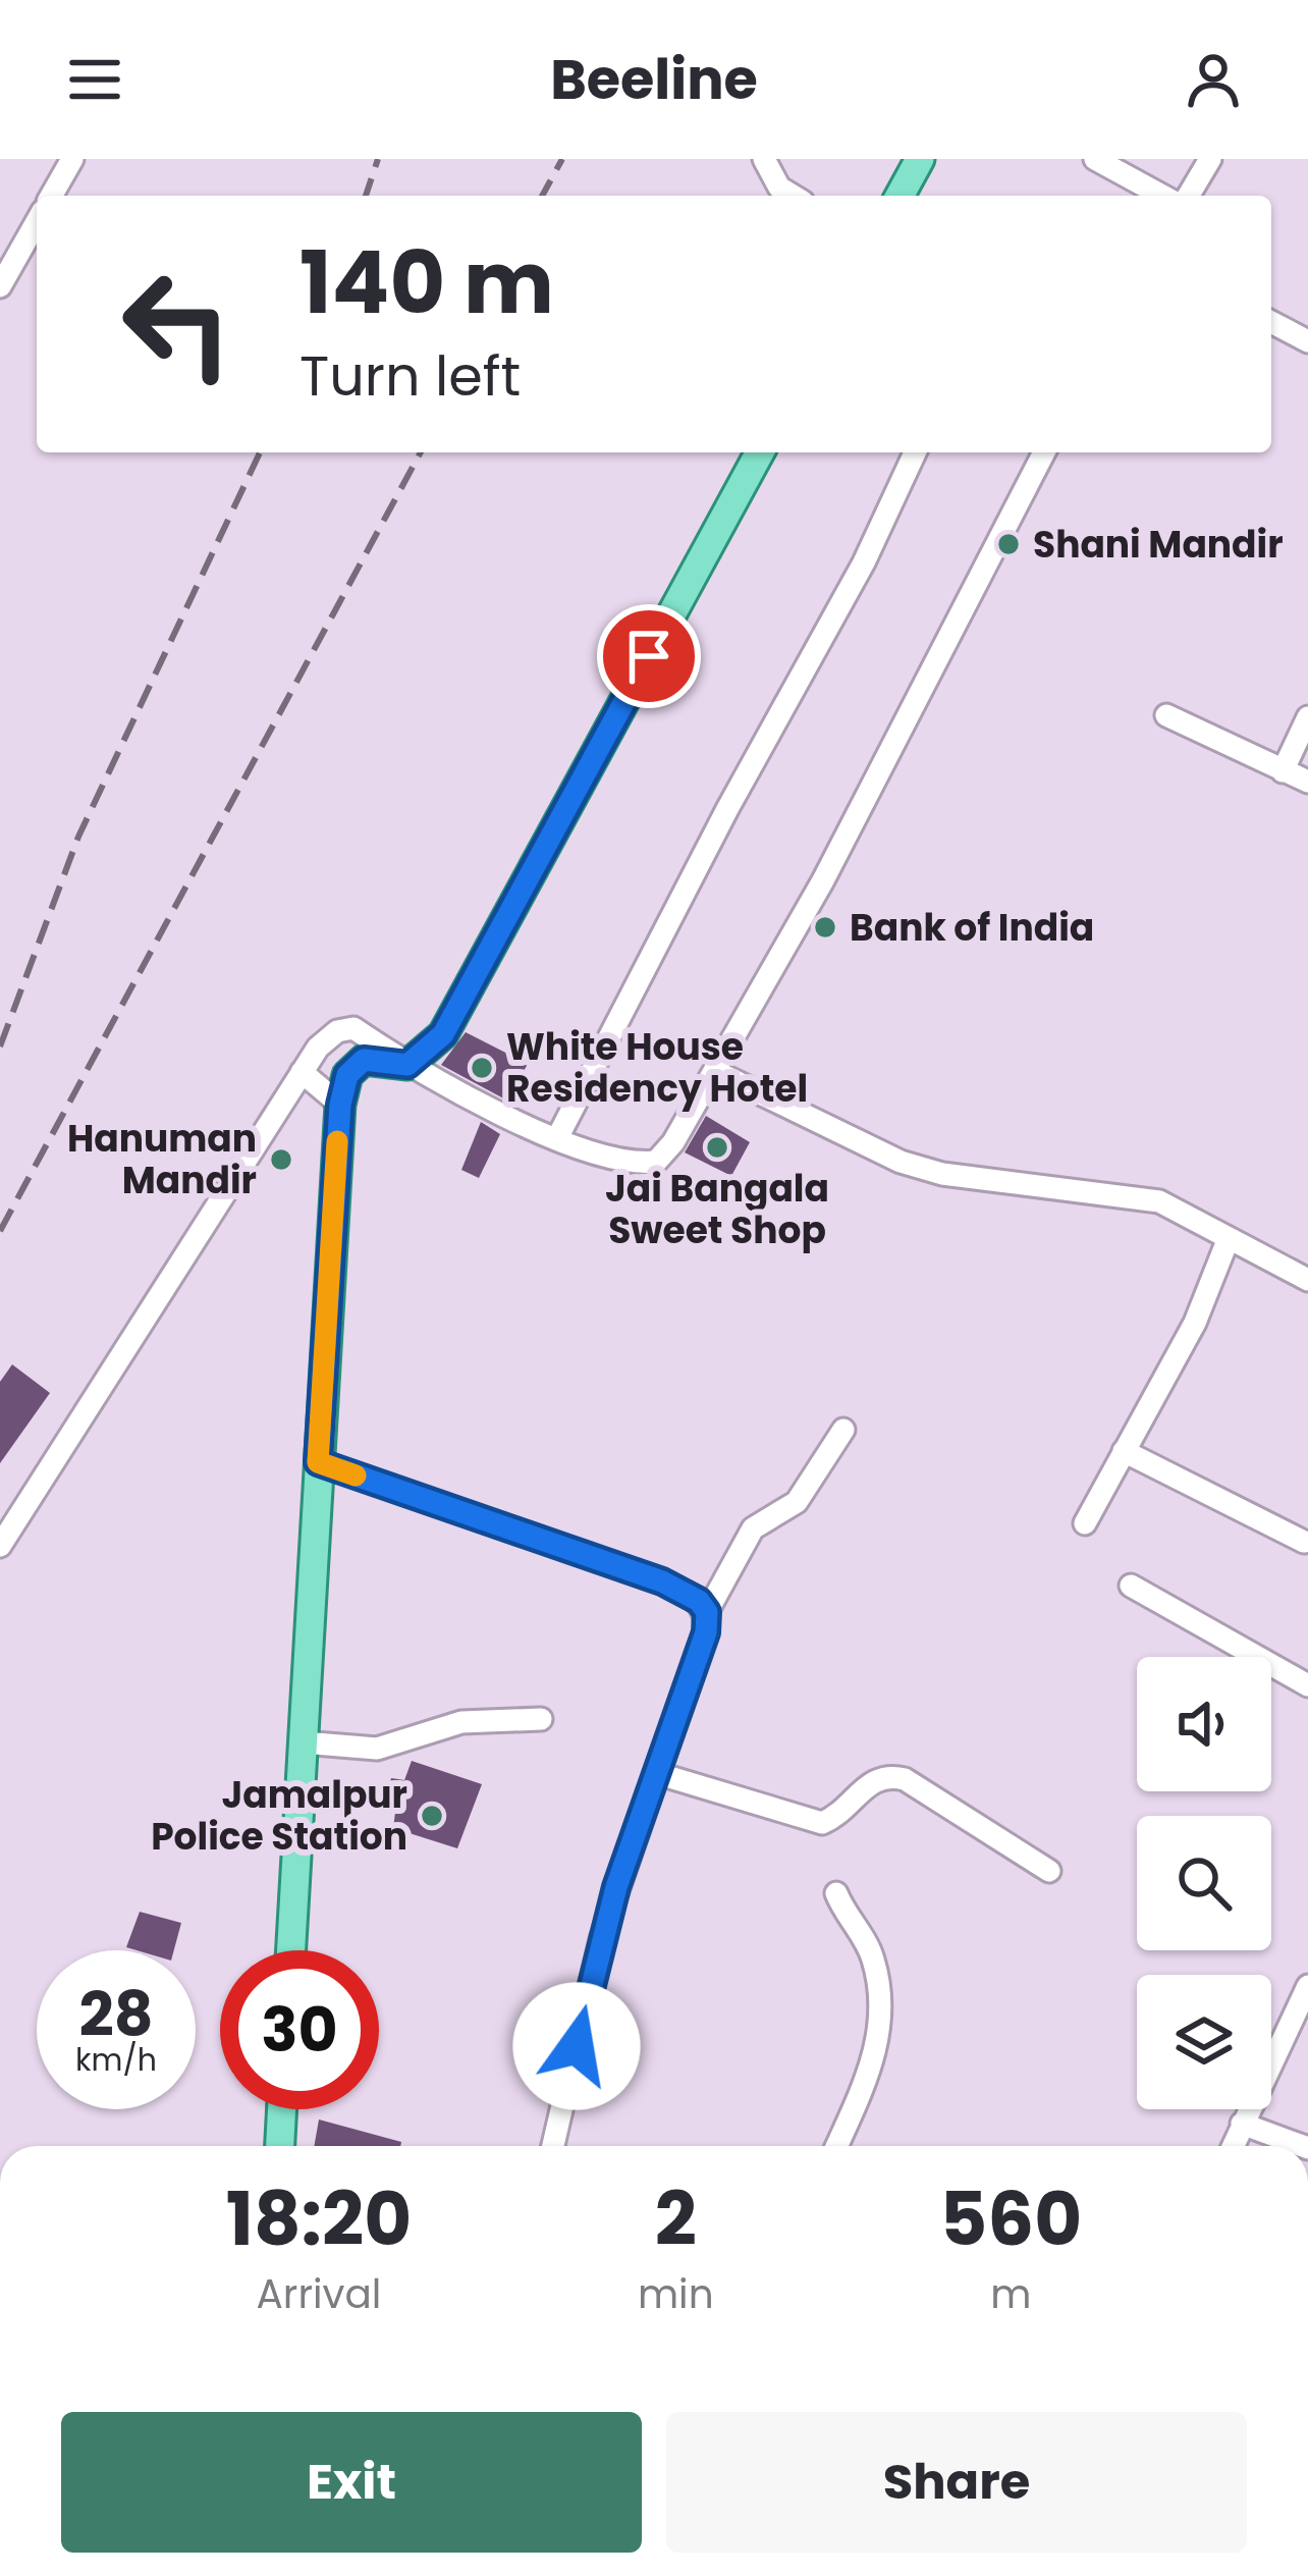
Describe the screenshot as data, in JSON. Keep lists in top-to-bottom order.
{
  "places": [
    "Shani Mandir",
    "Bank of India",
    "White House Residency Hotel",
    "Jai Bangala Sweet Shop",
    "Hanuman Mandir",
    "Jamalpur Police Station"
  ],
  "page": {
    "header": "Beeline",
    "turn": ["140 m", "Turn left"],
    "speed": "28 km/h",
    "limit": "30",
    "eta": [
      "18:20",
      "Arrival",
      "2",
      "min",
      "560",
      "m"
    ],
    "buttons": ["Exit", "Share"]
  }
}
